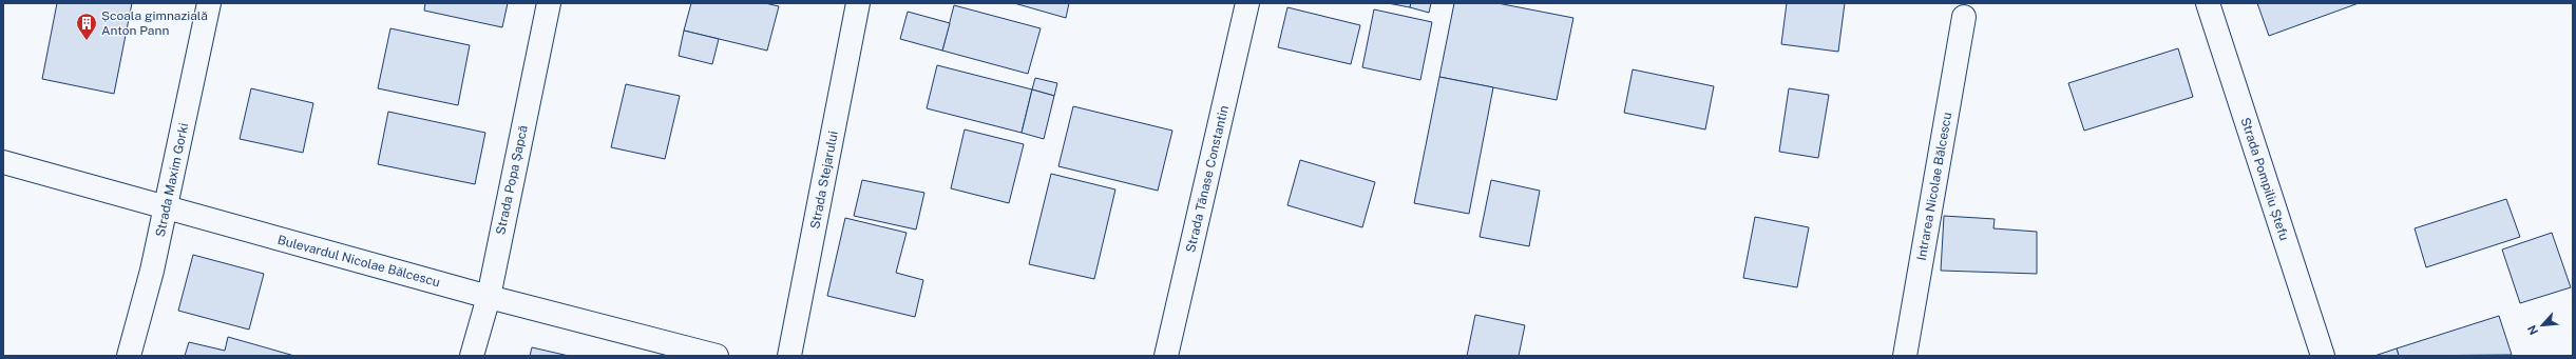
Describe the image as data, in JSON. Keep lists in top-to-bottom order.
{
  "streets": {
    "street": [
      "Strada Tănase Constantin",
      "Strada Pompiliu Ștefu",
      "Strada Maxim Gorki",
      "Strada Popa Șapcă",
      "Strada Stejarului",
      "Intrarea Nicolae Bălcescu",
      "Bulevardul Nicolae Bălcescu"
    ]
  },
  "crossings": [
    ["Strada Maxim Gorki", "Bulevardul Nicolae Bălcescu"],
    ["Strada Popa Șapcă", "Bulevardul Nicolae Bălcescu"]
  ],
  "places": {
    "building": ["Școala gimnazială Anton Pann"]
  },
  "north": "bottom left"
}
